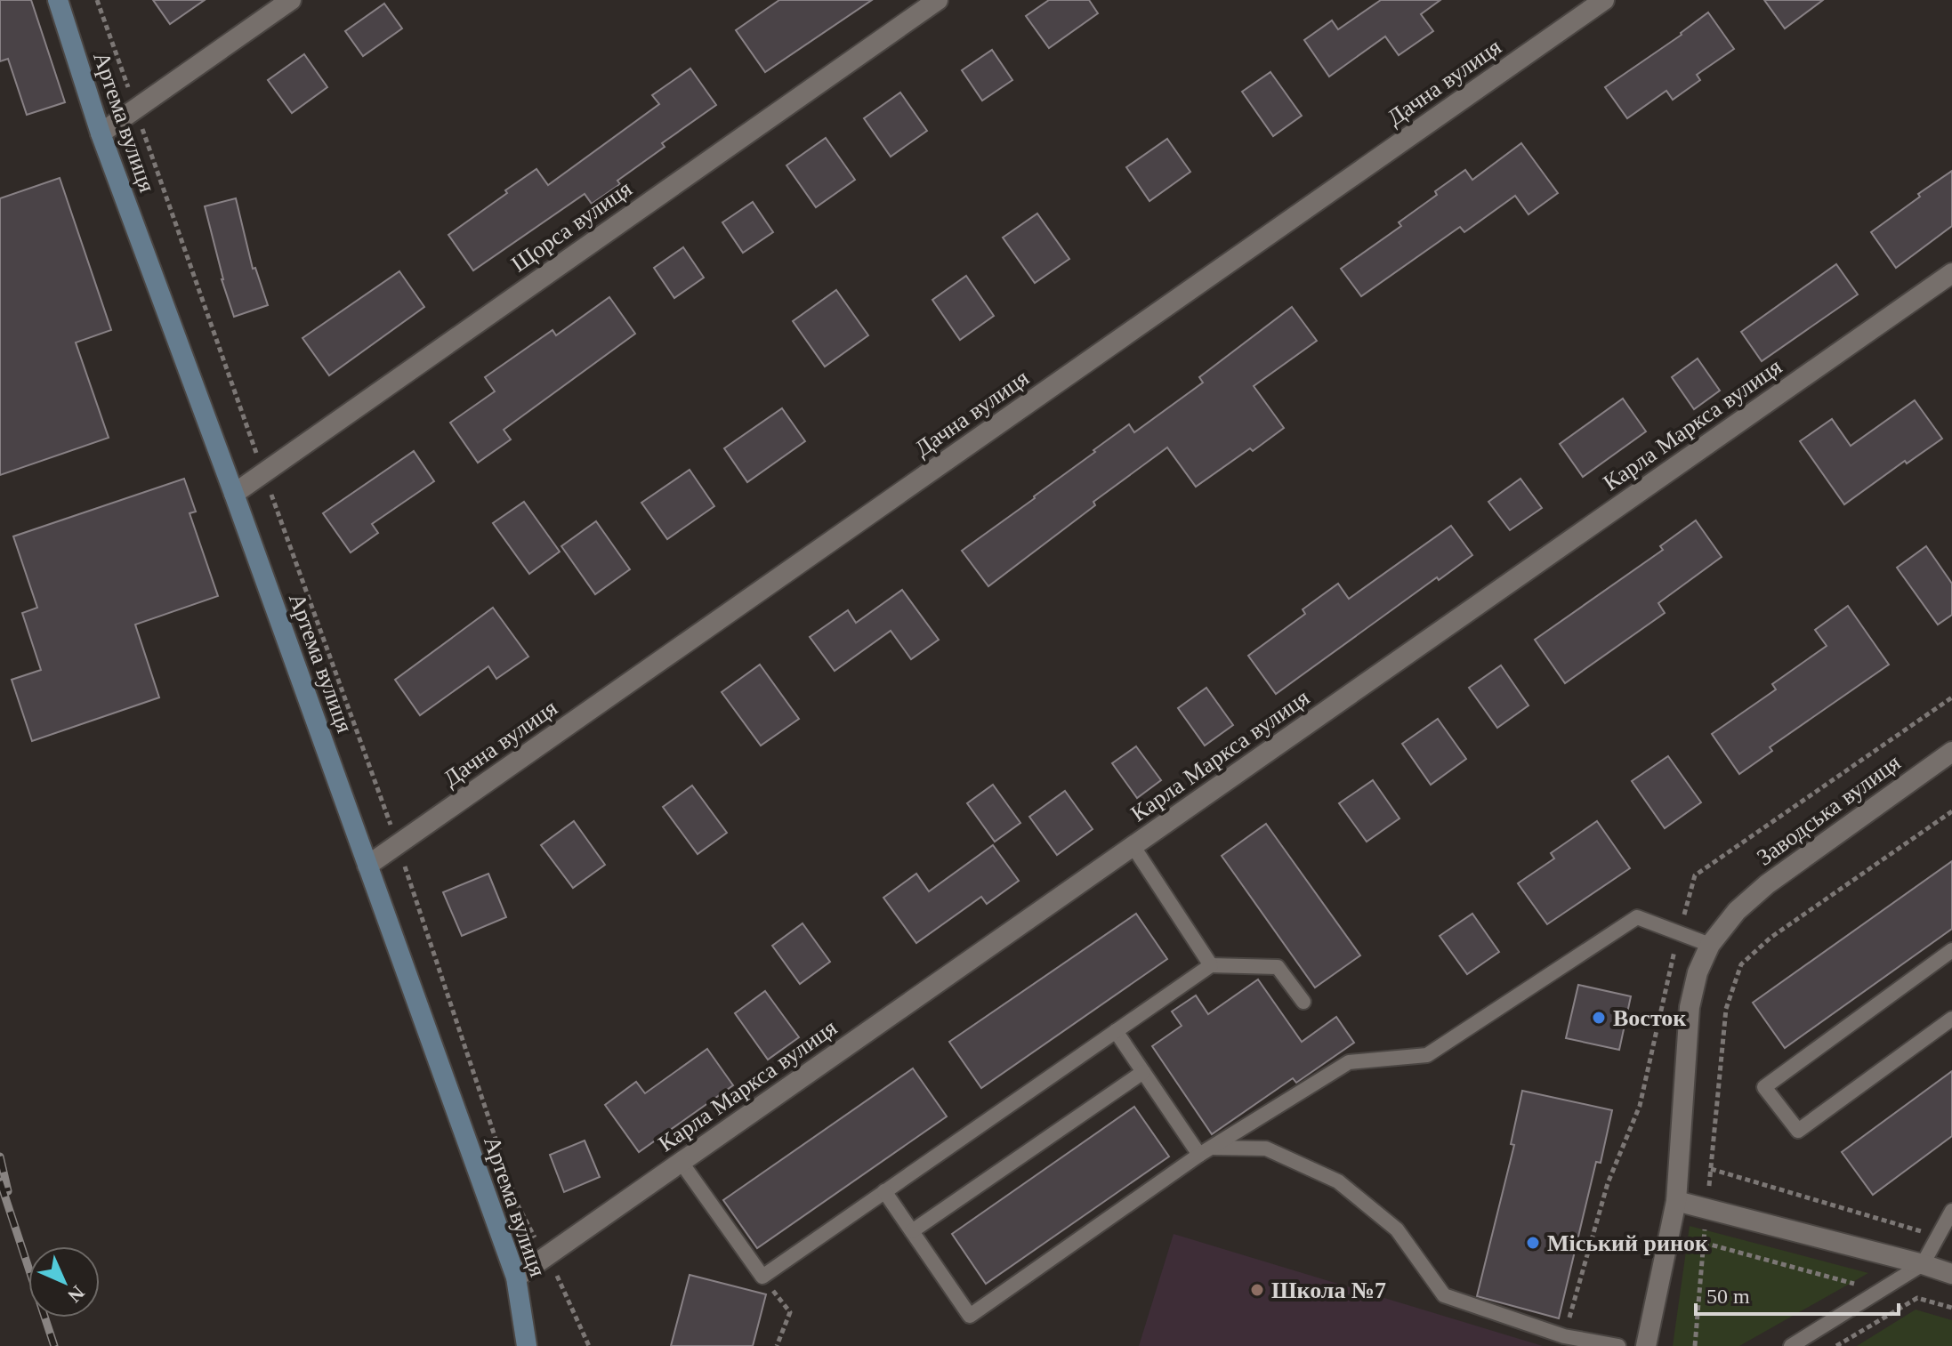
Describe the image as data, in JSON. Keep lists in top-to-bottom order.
{
  "streets": {
    "main road": ["Артема вулиця"],
    "street": [
      "Дачна вулиця",
      "Щорса вулиця",
      "Карла Маркса вулиця",
      "Заводська вулиця"
    ]
  },
  "crossings": [
    ["Дачна вулиця", "Артема вулиця"],
    ["Артема вулиця", "Щорса вулиця"],
    ["Артема вулиця", "Карла Маркса вулиця"]
  ],
  "places": ["Восток", "Міський ринок", "Школа №7"],
  "scale_bar": "50 m",
  "north": "bottom right"
}
